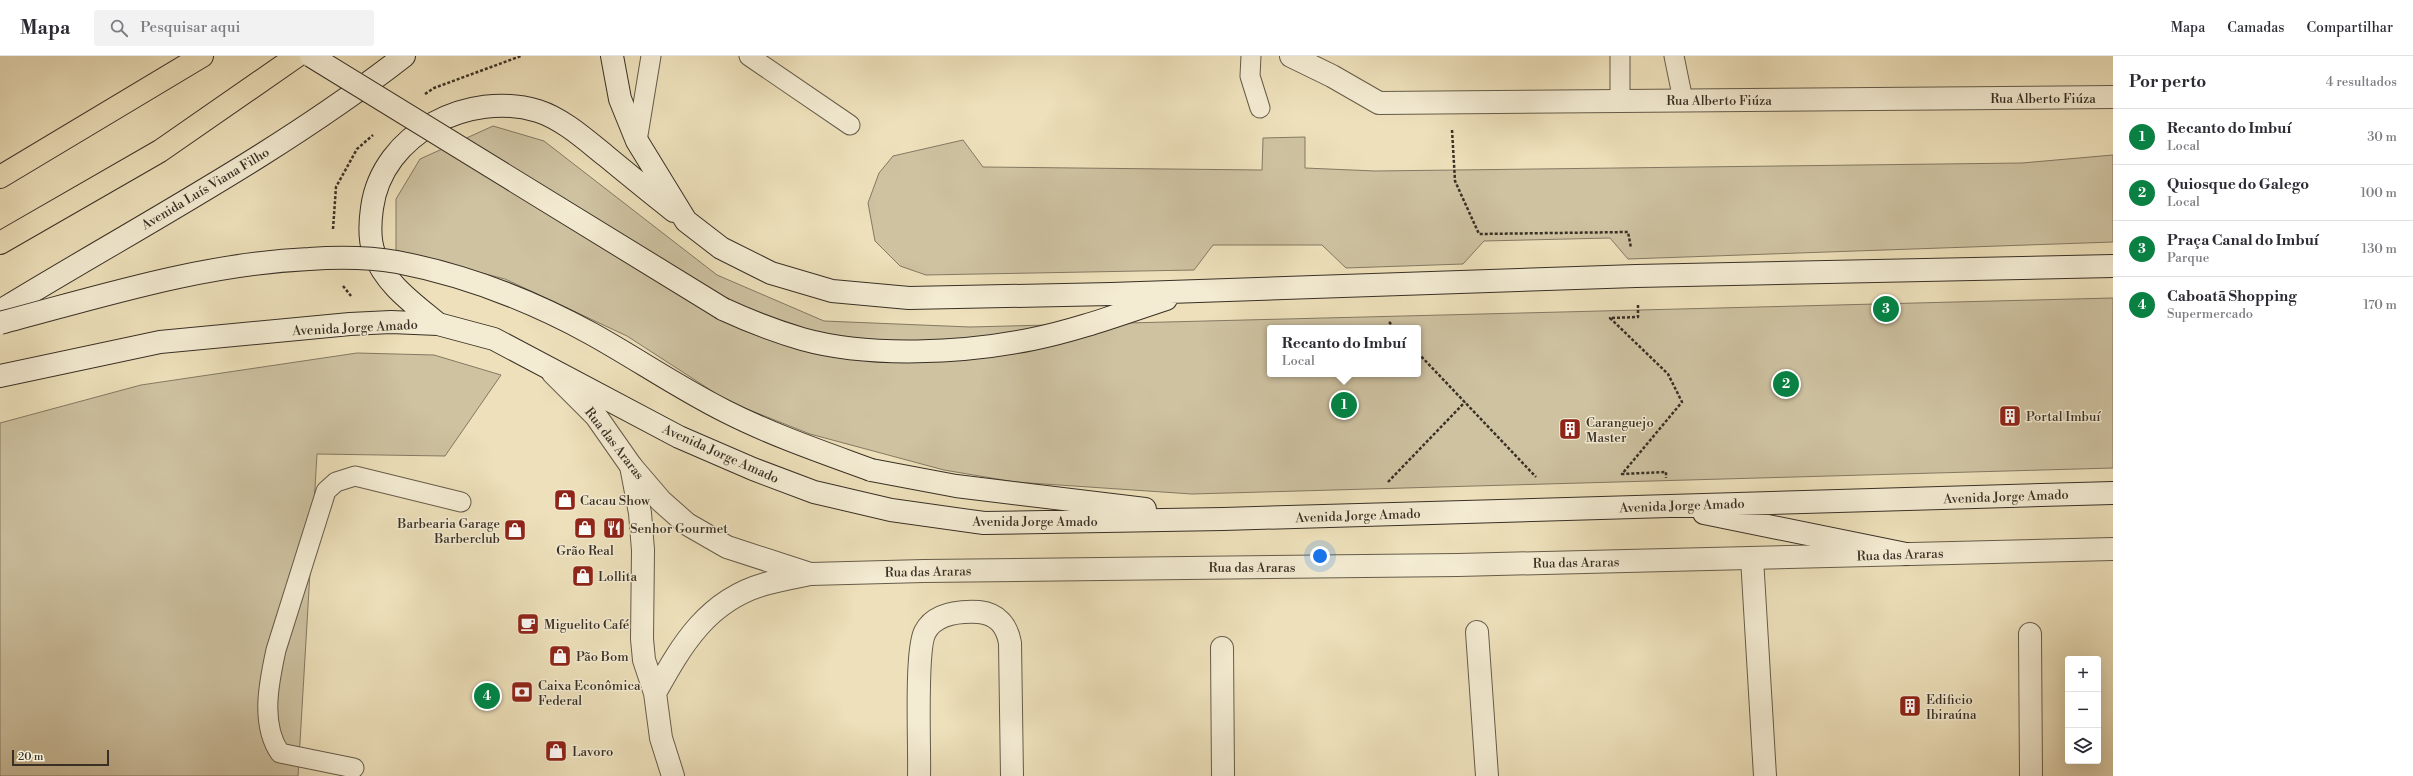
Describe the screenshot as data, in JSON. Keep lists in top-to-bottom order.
{
  "streets": {
    "main road": [
      "Rua Alberto Fiúza",
      "Avenida Luís Viana Filho",
      "Avenida Jorge Amado",
      "Rua das Araras"
    ]
  },
  "crossings": [
    ["Avenida Jorge Amado", "Rua das Araras"]
  ],
  "places": {
    "building": ["Portal Imbuí", "Caranguejo Master", "Edificio Ibiraúna"],
    "shop": [
      "Cacau Show",
      "Grão Real",
      "Barbearia Garage Barberclub",
      "Lollita",
      "Pão Bom",
      "Lavoro"
    ],
    "restaurant": ["Senhor Gourmet"],
    "cafe": ["Miguelito Café"],
    "bank": ["Caixa Econômica Federal"]
  },
  "scale_bar": "20 m",
  "page": {
    "header": "Mapa",
    "search": "Pesquisar aqui",
    "nav": ["Mapa", "Camadas", "Compartilhar"],
    "heading": ["Por perto", "4 resultados"],
    "list": [
      {
        "mark": "1",
        "name": "Recanto do Imbuí",
        "note": "Local",
        "value": "30 m"
      },
      {
        "mark": "2",
        "name": "Quiosque do Galego",
        "note": "Local",
        "value": "100 m"
      },
      {
        "mark": "3",
        "name": "Praça Canal do Imbuí",
        "note": "Parque",
        "value": "130 m"
      },
      {
        "mark": "4",
        "name": "Caboatã Shopping",
        "note": "Supermercado",
        "value": "170 m"
      }
    ],
    "pins": [
      "3",
      "2",
      "1",
      "4"
    ],
    "popup": ["Recanto do Imbuí", "Local"],
    "map_buttons": ["+", "−"],
    "scale": "20 m"
  }
}
